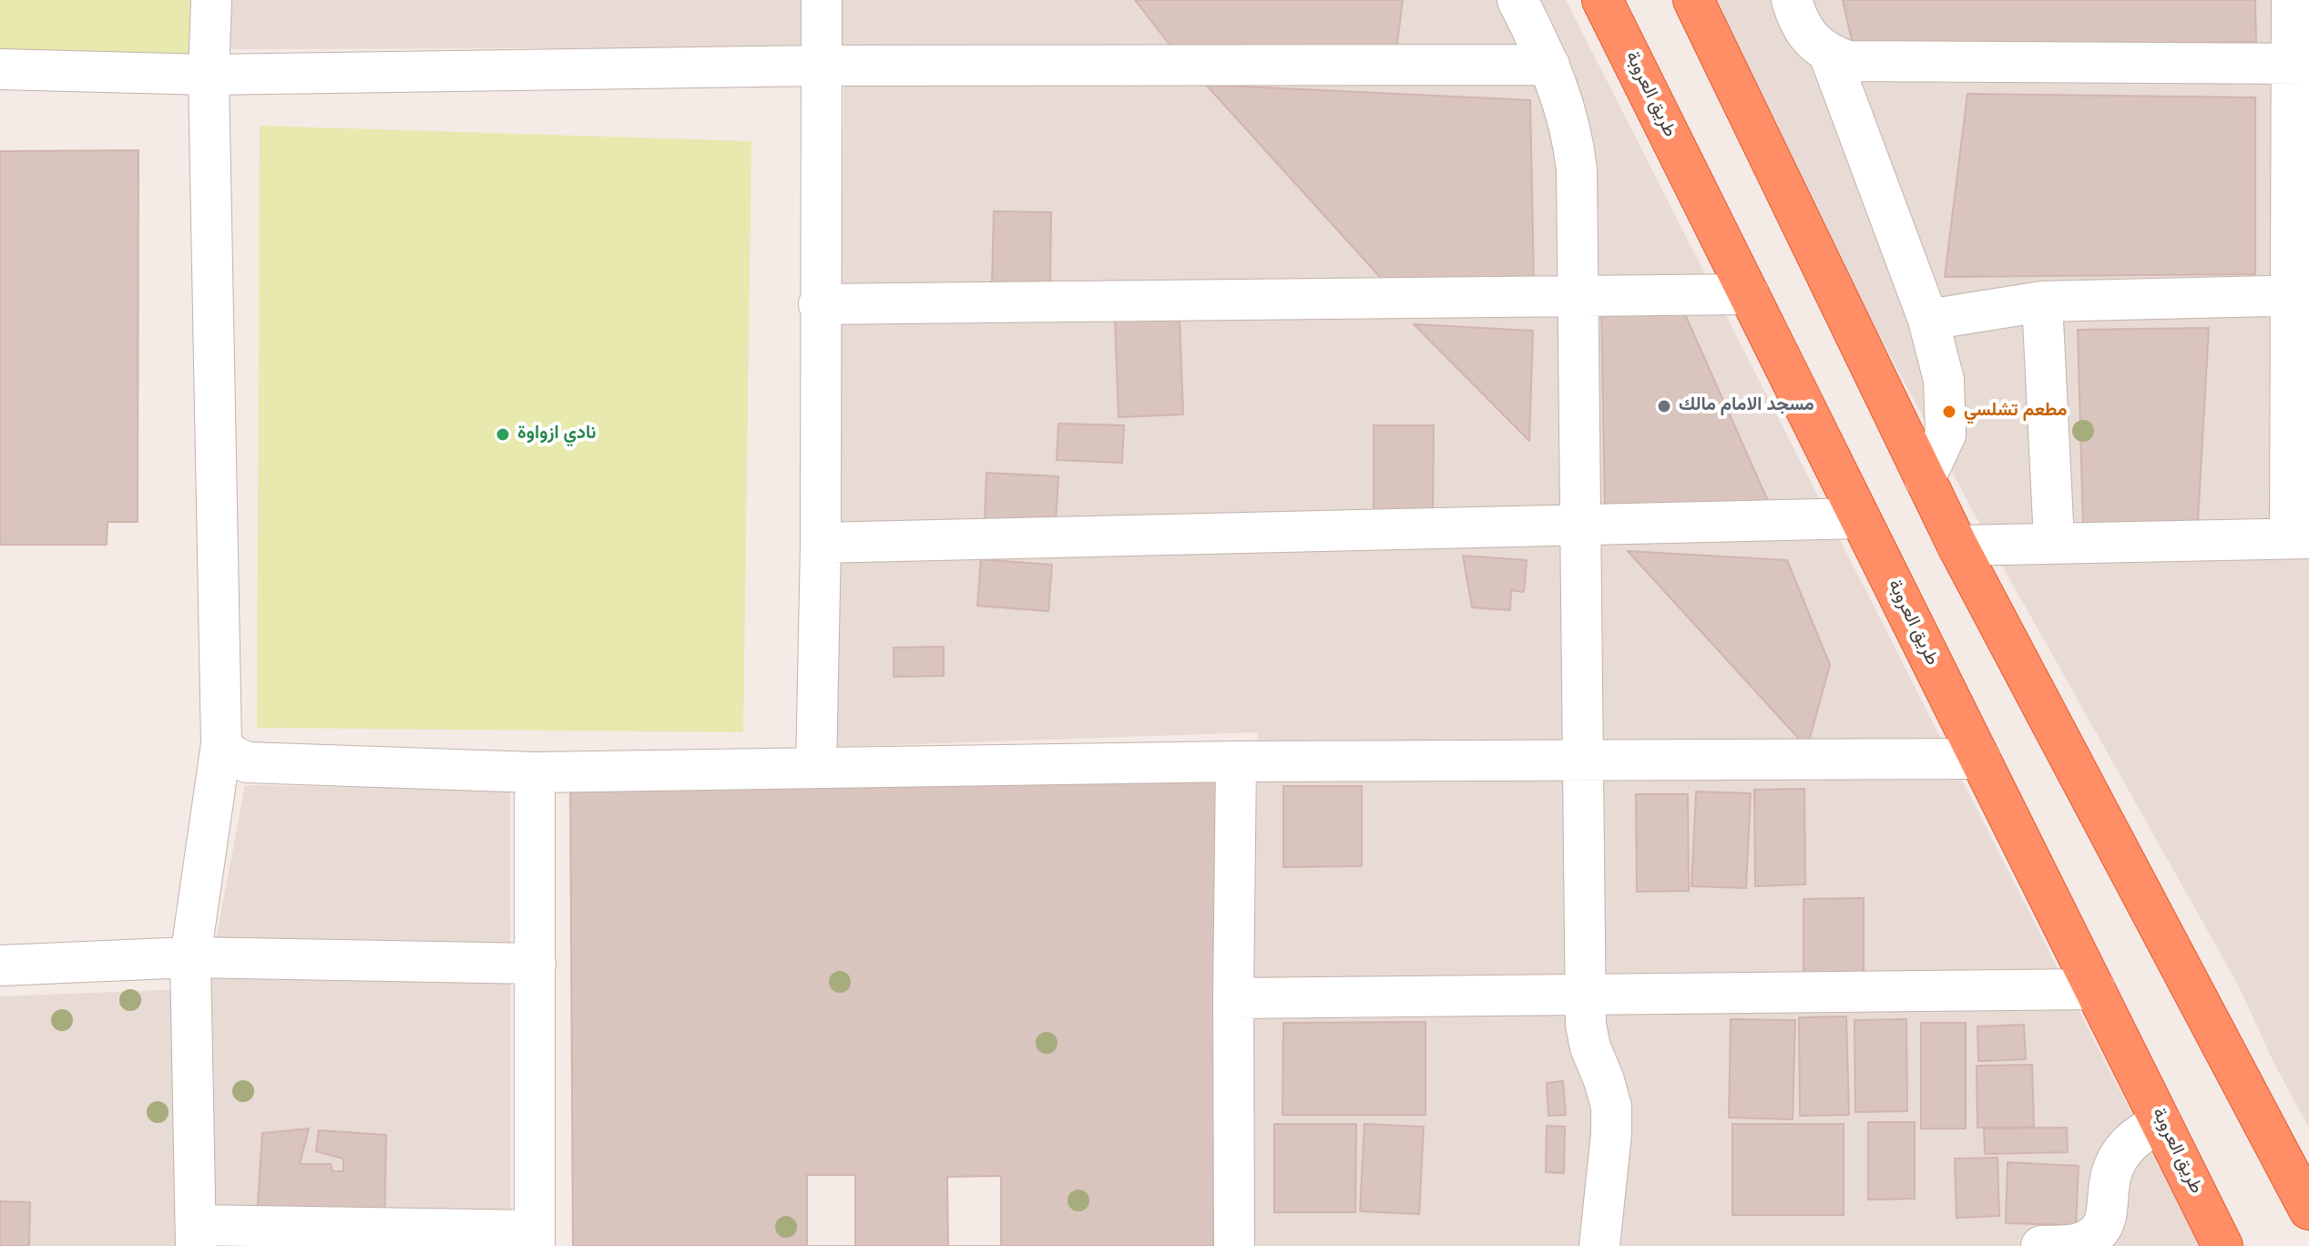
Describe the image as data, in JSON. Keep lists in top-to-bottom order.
{
  "streets": {
    "highway": ["طريق العروبة"]
  },
  "places": ["مسجد الامام مالك", "مطعم تشلسي", "نادي ازواوة"]
}
